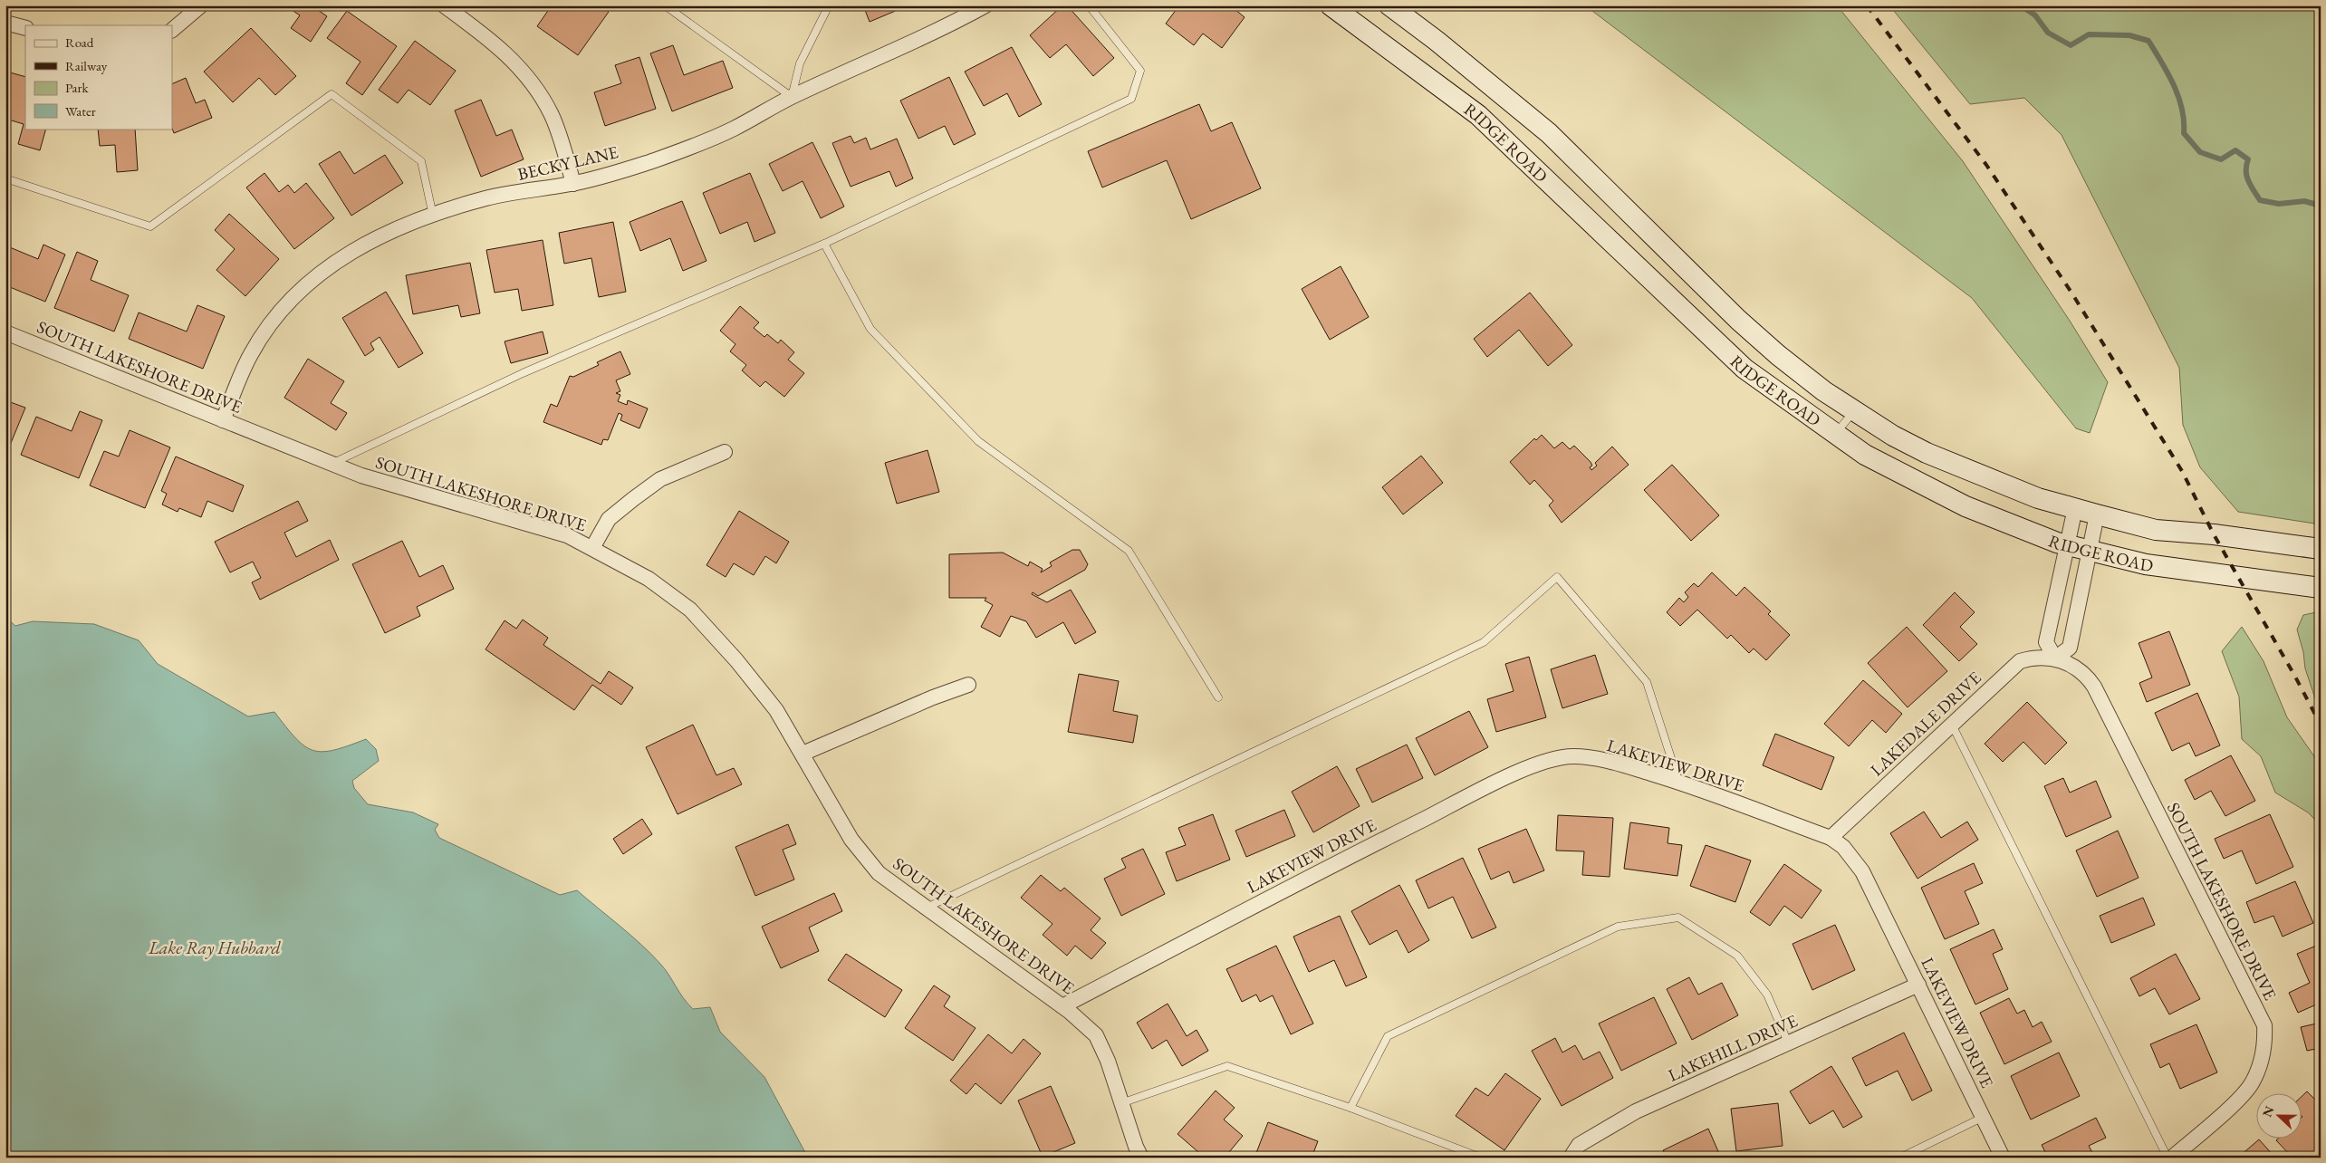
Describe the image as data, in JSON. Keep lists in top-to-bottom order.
{
  "streets": {
    "main road": ["RIDGE ROAD"],
    "street": [
      "BECKY LANE",
      "SOUTH LAKESHORE DRIVE",
      "LAKEDALE DRIVE",
      "LAKEVIEW DRIVE",
      "LAKEHILL DRIVE"
    ]
  },
  "crossings": [
    ["BECKY LANE", "SOUTH LAKESHORE DRIVE"],
    ["SOUTH LAKESHORE DRIVE", "LAKEDALE DRIVE"],
    ["SOUTH LAKESHORE DRIVE", "LAKEVIEW DRIVE"],
    ["LAKEDALE DRIVE", "LAKEVIEW DRIVE"],
    ["LAKEVIEW DRIVE", "LAKEHILL DRIVE"]
  ],
  "water": ["Lake Ray Hubbard"],
  "legend": [
    "Road",
    "Railway",
    "Park",
    "Water"
  ],
  "north": "left"
}
